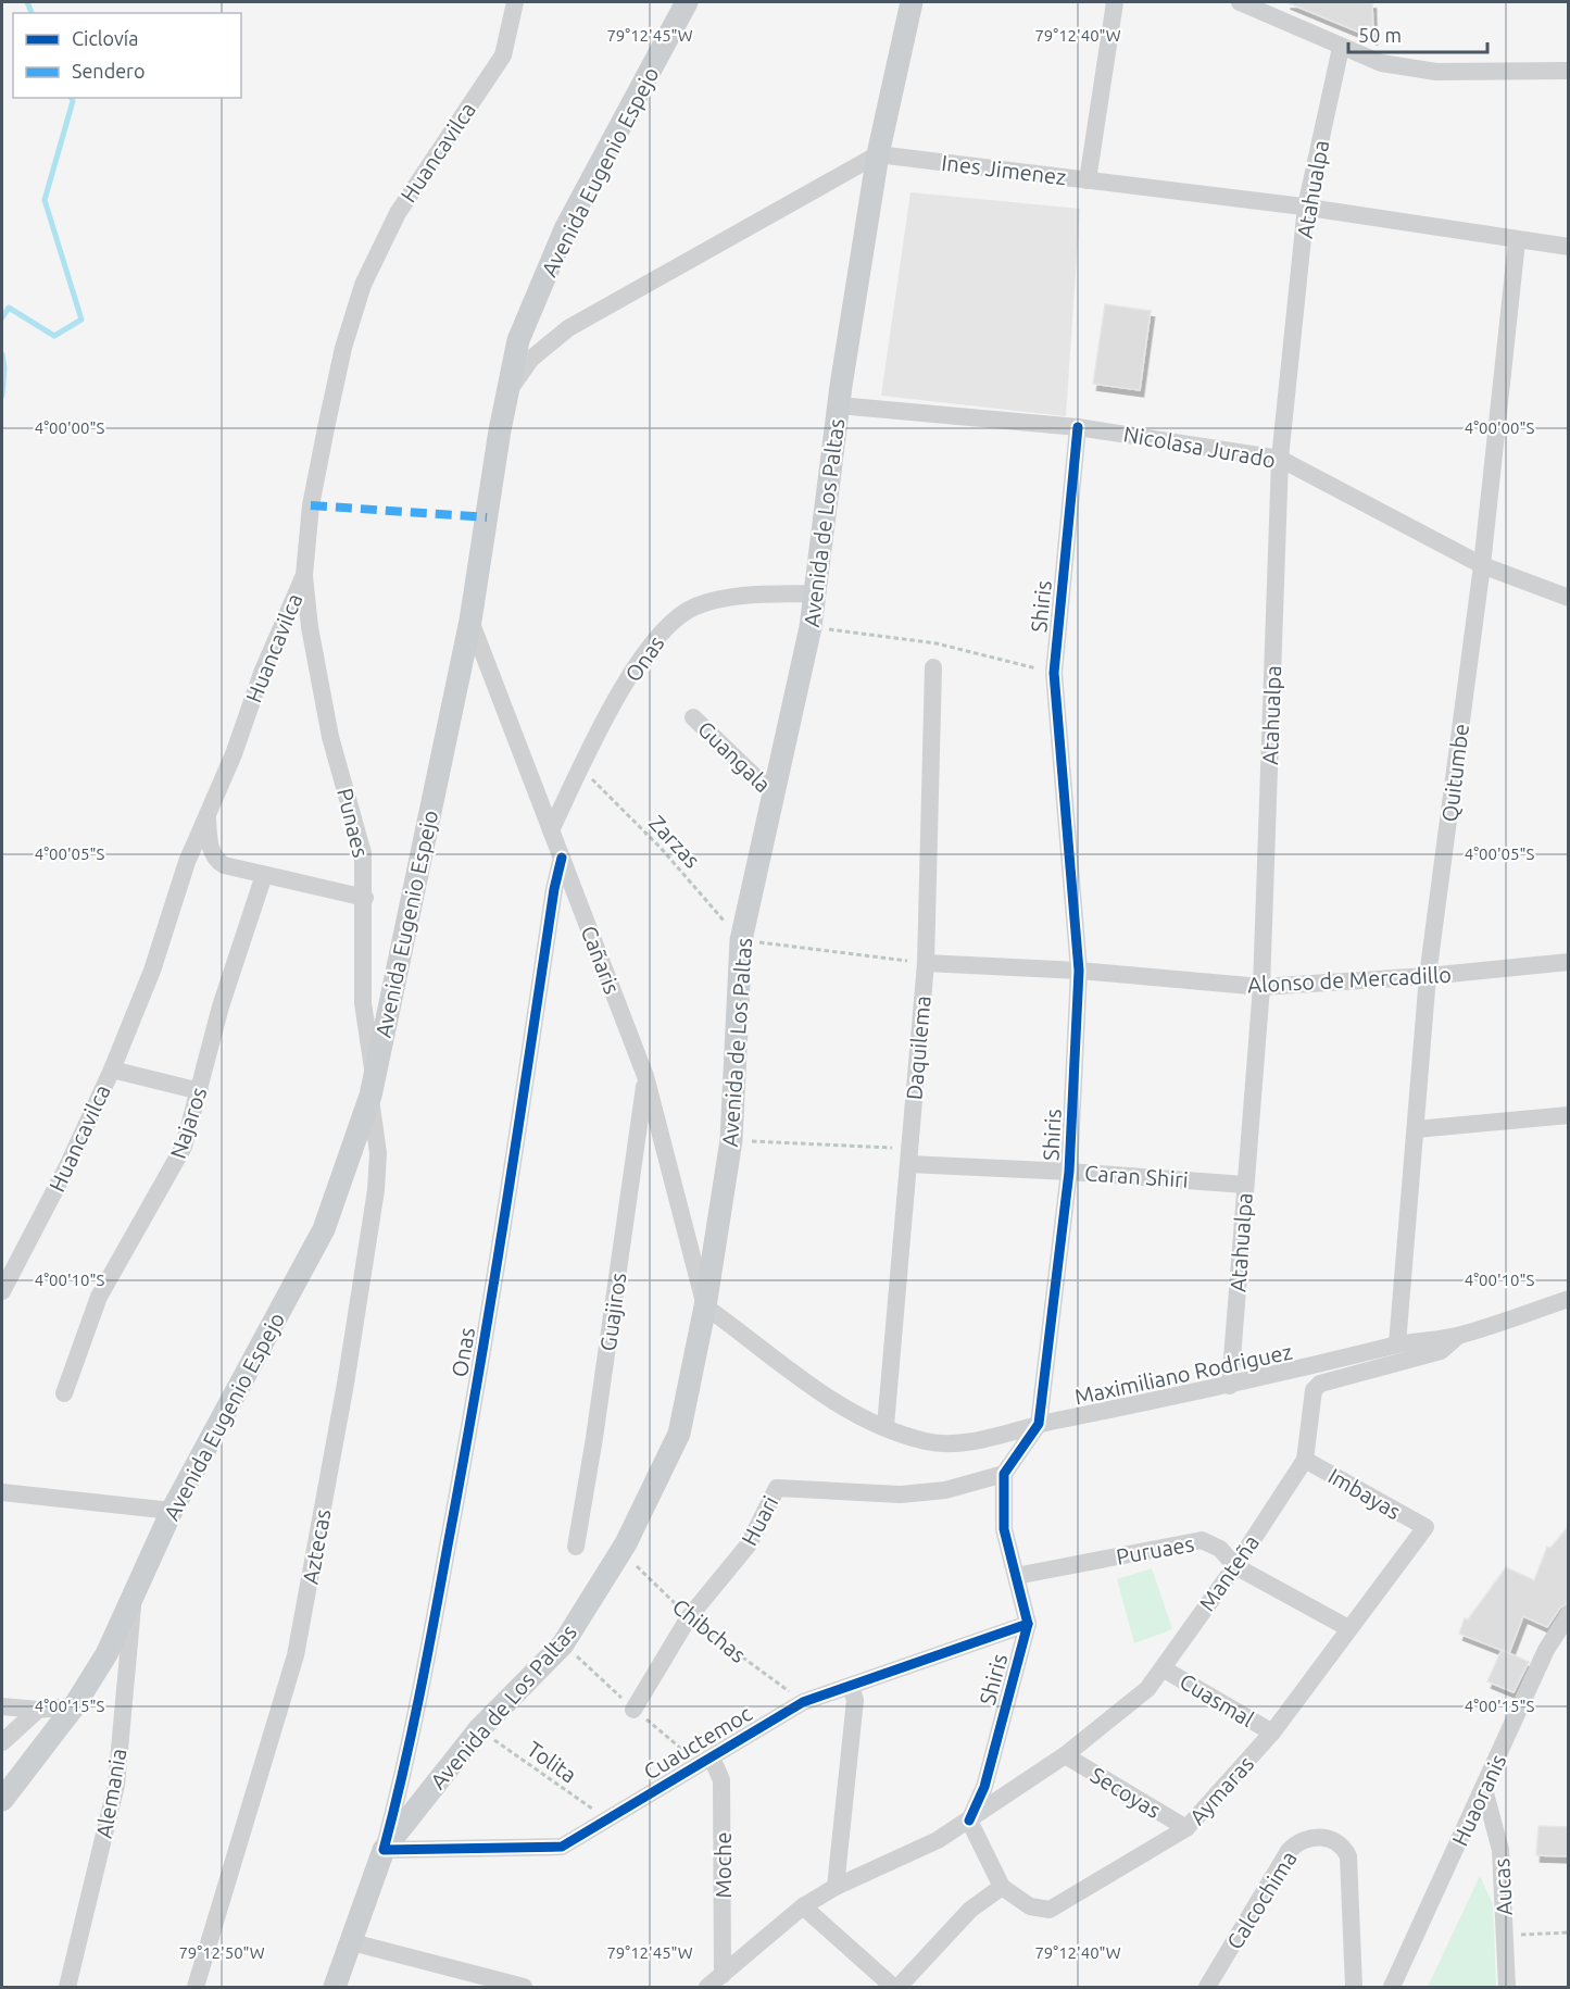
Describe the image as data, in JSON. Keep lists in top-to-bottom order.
{
  "streets": {
    "main road": ["Avenida Eugenio Espejo", "Avenida de Los Paltas"],
    "street": [
      "Huancavilca",
      "Ines Jimenez",
      "Atahualpa",
      "Nicolasa Jurado",
      "Shiris",
      "Onas",
      "Guangala",
      "Quitumbe",
      "Punaes",
      "Cañaris",
      "Alonso de Mercadillo",
      "Daquilema",
      "Najaros",
      "Caran Shiri",
      "Guajiros",
      "Maximiliano Rodriguez",
      "Imbayas",
      "Huari",
      "Aztecas",
      "Puruaes",
      "Manteña",
      "Cuasmal",
      "Cuauctemoc",
      "Aymaras",
      "Secoyas",
      "Alemania",
      "Huaoranis",
      "Moche",
      "Aucas",
      "Calcochima"
    ],
    "path": ["Zarzas", "Chibchas", "Tolita"]
  },
  "crossings": [
    ["Huancavilca", "Punaes"],
    ["Ines Jimenez", "Atahualpa"],
    ["Ines Jimenez", "Avenida de Los Paltas"],
    ["Ines Jimenez", "Quitumbe"],
    ["Avenida Eugenio Espejo", "Punaes"],
    ["Avenida Eugenio Espejo", "Cañaris"],
    ["Avenida Eugenio Espejo", "Aztecas"],
    ["Avenida Eugenio Espejo", "Alemania"],
    ["Atahualpa", "Nicolasa Jurado"],
    ["Atahualpa", "Alonso de Mercadillo"],
    ["Atahualpa", "Caran Shiri"],
    ["Atahualpa", "Maximiliano Rodriguez"],
    ["Nicolasa Jurado", "Avenida de Los Paltas"],
    ["Nicolasa Jurado", "Shiris"],
    ["Nicolasa Jurado", "Quitumbe"],
    ["Avenida de Los Paltas", "Onas"],
    ["Avenida de Los Paltas", "Guangala"],
    ["Avenida de Los Paltas", "Zarzas"],
    ["Avenida de Los Paltas", "Cañaris"],
    ["Avenida de Los Paltas", "Maximiliano Rodriguez"],
    ["Avenida de Los Paltas", "Chibchas"],
    ["Avenida de Los Paltas", "Cuauctemoc"],
    ["Avenida de Los Paltas", "Tolita"],
    ["Shiris", "Alonso de Mercadillo"],
    ["Shiris", "Caran Shiri"],
    ["Shiris", "Maximiliano Rodriguez"],
    ["Shiris", "Huari"],
    ["Shiris", "Puruaes"],
    ["Shiris", "Manteña"],
    ["Shiris", "Cuauctemoc"],
    ["Onas", "Zarzas"],
    ["Onas", "Cañaris"],
    ["Onas", "Cuauctemoc"],
    ["Quitumbe", "Alonso de Mercadillo"],
    ["Quitumbe", "Maximiliano Rodriguez"],
    ["Punaes", "Aztecas"],
    ["Cañaris", "Guajiros"],
    ["Cañaris", "Maximiliano Rodriguez"],
    ["Alonso de Mercadillo", "Daquilema"],
    ["Daquilema", "Caran Shiri"],
    ["Daquilema", "Maximiliano Rodriguez"],
    ["Maximiliano Rodriguez", "Manteña"],
    ["Imbayas", "Manteña"],
    ["Imbayas", "Aymaras"],
    ["Huari", "Chibchas"],
    ["Puruaes", "Manteña"],
    ["Puruaes", "Aymaras"],
    ["Manteña", "Cuasmal"],
    ["Manteña", "Secoyas"],
    ["Chibchas", "Cuauctemoc"],
    ["Cuasmal", "Aymaras"],
    ["Cuauctemoc", "Tolita"],
    ["Cuauctemoc", "Moche"],
    ["Aymaras", "Secoyas"],
    ["Huaoranis", "Aucas"]
  ],
  "legend": ["Ciclovía", "Sendero"],
  "scale_bar": "50 m",
  "coordinates": [
    "79°12'45\"W",
    "79°12'40\"W",
    "4°00'00\"S",
    "4°00'05\"S",
    "4°00'10\"S",
    "4°00'15\"S",
    "79°12'50\"W"
  ]
}
